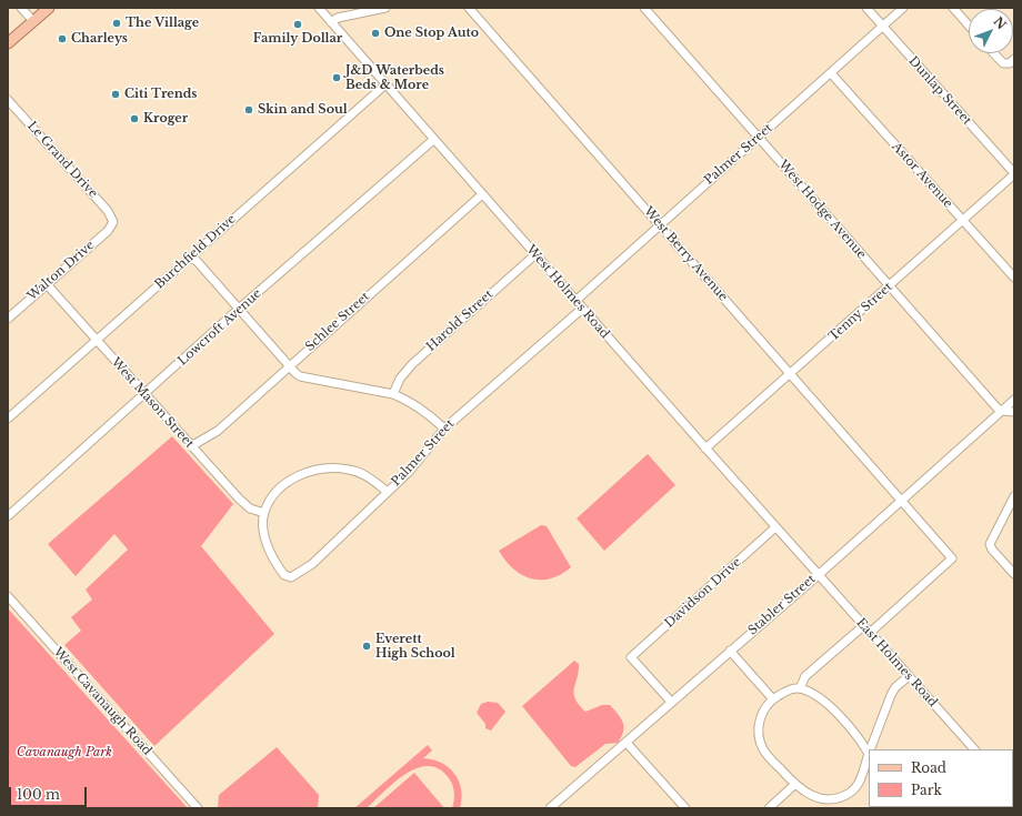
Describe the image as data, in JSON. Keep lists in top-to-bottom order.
{
  "streets": {
    "street": [
      "Dunlap Street",
      "Palmer Street",
      "Le Grand Drive",
      "Astor Avenue",
      "West Hodge Avenue",
      "Burchfield Drive",
      "West Berry Avenue",
      "Walton Drive",
      "West Holmes Road",
      "Tenny Street",
      "Harold Street",
      "Schlee Street",
      "Lowcroft Avenue",
      "West Mason Street",
      "Davidson Drive",
      "Stabler Street",
      "East Holmes Road",
      "West Cavanaugh Road"
    ]
  },
  "crossings": [
    ["Dunlap Street", "Palmer Street"],
    ["Dunlap Street", "Tenny Street"],
    ["Palmer Street", "Astor Avenue"],
    ["Palmer Street", "West Hodge Avenue"],
    ["Palmer Street", "West Berry Avenue"],
    ["Palmer Street", "West Holmes Road"],
    ["Palmer Street", "West Mason Street"],
    ["Le Grand Drive", "Walton Drive"],
    ["Astor Avenue", "Tenny Street"],
    ["West Hodge Avenue", "Tenny Street"],
    ["West Hodge Avenue", "Stabler Street"],
    ["Burchfield Drive", "West Holmes Road"],
    ["Burchfield Drive", "West Mason Street"],
    ["West Berry Avenue", "Tenny Street"],
    ["West Berry Avenue", "Stabler Street"],
    ["West Berry Avenue", "East Holmes Road"],
    ["Walton Drive", "West Mason Street"],
    ["West Holmes Road", "Tenny Street"],
    ["West Holmes Road", "Harold Street"],
    ["West Holmes Road", "Schlee Street"],
    ["West Holmes Road", "Lowcroft Avenue"],
    ["West Holmes Road", "Davidson Drive"],
    ["West Holmes Road", "Stabler Street"],
    ["West Holmes Road", "East Holmes Road"],
    ["Schlee Street", "West Mason Street"],
    ["Lowcroft Avenue", "West Mason Street"],
    ["Davidson Drive", "Stabler Street"],
    ["Stabler Street", "East Holmes Road"]
  ],
  "parks": ["Cavanaugh Park"],
  "places": [
    "The Village",
    "Family Dollar",
    "One Stop Auto",
    "Charleys",
    "J&D Waterbeds Beds & More",
    "Citi Trends",
    "Skin and Soul",
    "Kroger",
    "Everett High School"
  ],
  "legend": ["Road", "Park"],
  "scale_bar": "100 m",
  "north": "top right"
}
